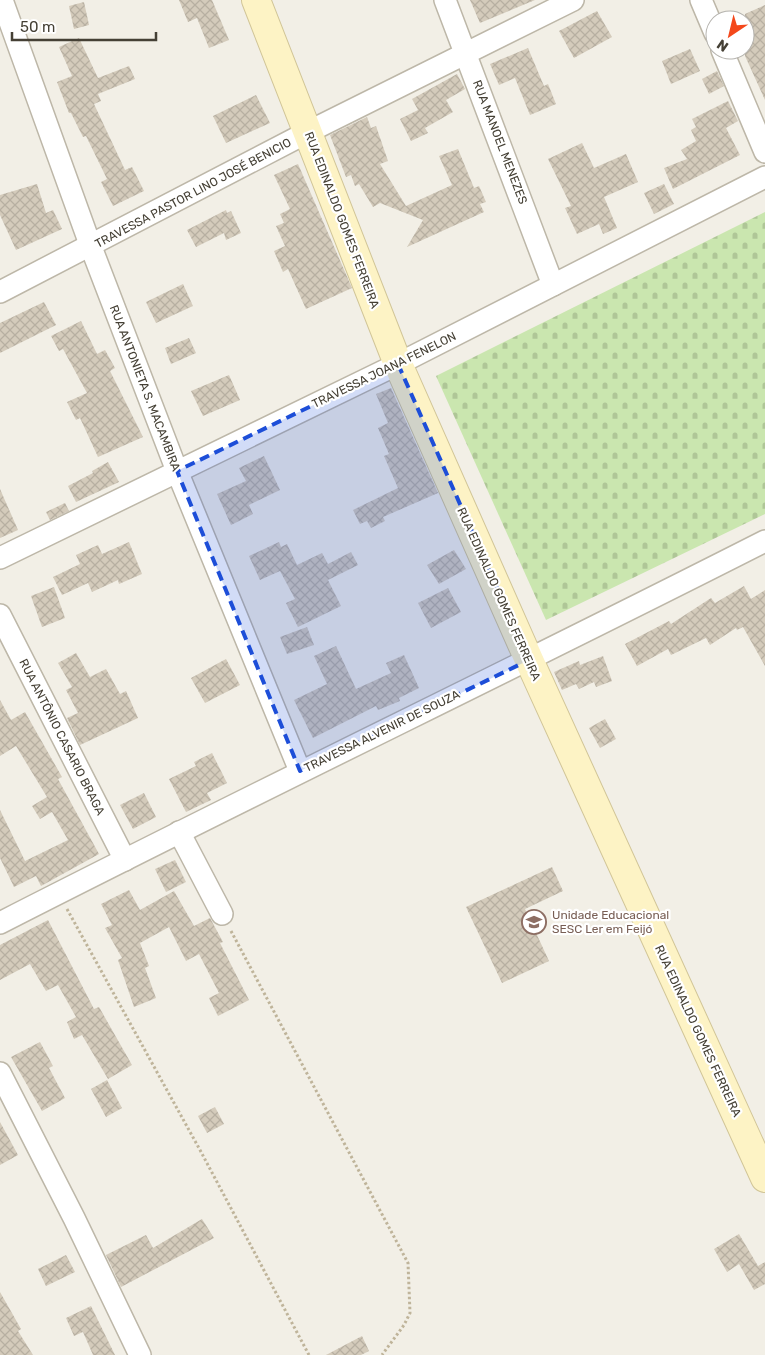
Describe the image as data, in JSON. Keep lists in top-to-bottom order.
{
  "streets": {
    "street": [
      "RUA MANOEL MENEZES",
      "TRAVESSA PASTOR LINO JOSÉ BENICIO",
      "RUA EDINALDO GOMES FERREIRA",
      "TRAVESSA JOANA FENELON",
      "RUA ANTONIETA S. MACAMBIRA",
      "TRAVESSA ALVENIR DE SOUZA",
      "RUA ANTÔNIO CASARIO BRAGA"
    ]
  },
  "crossings": [
    ["RUA MANOEL MENEZES", "TRAVESSA PASTOR LINO JOSÉ BENICIO"],
    ["RUA MANOEL MENEZES", "TRAVESSA JOANA FENELON"],
    ["TRAVESSA PASTOR LINO JOSÉ BENICIO", "RUA EDINALDO GOMES FERREIRA"],
    ["TRAVESSA PASTOR LINO JOSÉ BENICIO", "RUA ANTONIETA S. MACAMBIRA"],
    ["RUA EDINALDO GOMES FERREIRA", "TRAVESSA JOANA FENELON"],
    ["RUA EDINALDO GOMES FERREIRA", "TRAVESSA ALVENIR DE SOUZA"],
    ["TRAVESSA JOANA FENELON", "RUA ANTONIETA S. MACAMBIRA"],
    ["RUA ANTONIETA S. MACAMBIRA", "TRAVESSA ALVENIR DE SOUZA"],
    ["TRAVESSA ALVENIR DE SOUZA", "RUA ANTÔNIO CASARIO BRAGA"]
  ],
  "places": {
    "school or university": ["Unidade Educacional SESC Ler em Feijó"]
  },
  "scale_bar": "50 m",
  "north": "bottom left"
}
